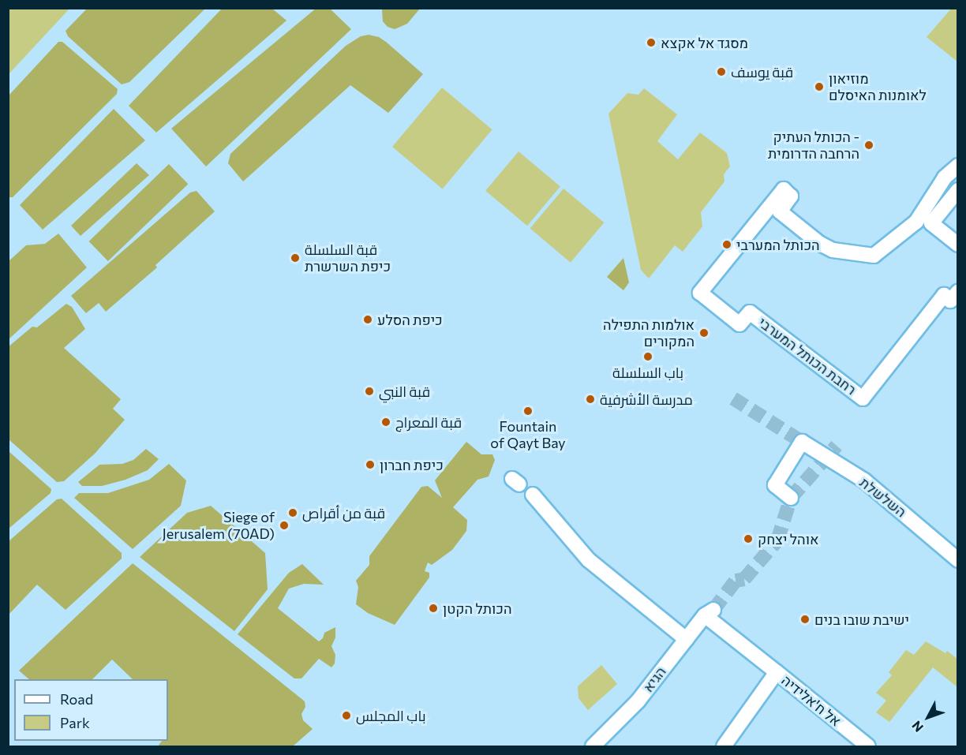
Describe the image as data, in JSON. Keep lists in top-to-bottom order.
{
  "streets": {
    "street": [
      "רחבת הכותל המערבי",
      "השלשלת",
      "הגיא",
      "אל ח'אלידיה"
    ]
  },
  "crossings": [
    ["הגיא", "אל ח'אלידיה"]
  ],
  "places": [
    "מסגד אל אקצא",
    "قبة يوسف",
    "מוזיאון לאומנות האיסלם",
    "הכותל העתיק - הרחבה הדרומית",
    "הכותל המערבי",
    "قبة السلسلة כיפת השרשרת",
    "כיפת הסלע",
    "אולמות התפילה המקורים",
    "باب السلسلة",
    "قبة النبي",
    "مدرسة الأشرفية",
    "Fountain of Qayt Bay",
    "قبة المعراج",
    "כיפת חברון",
    "قبة من أقراص",
    "Siege of Jerusalem (70AD)",
    "אוהל יצחק",
    "הכותל הקטן",
    "ישיבת שובו בנים",
    "باب المجلس"
  ],
  "legend": ["Road", "Park"],
  "north": "bottom left"
}
